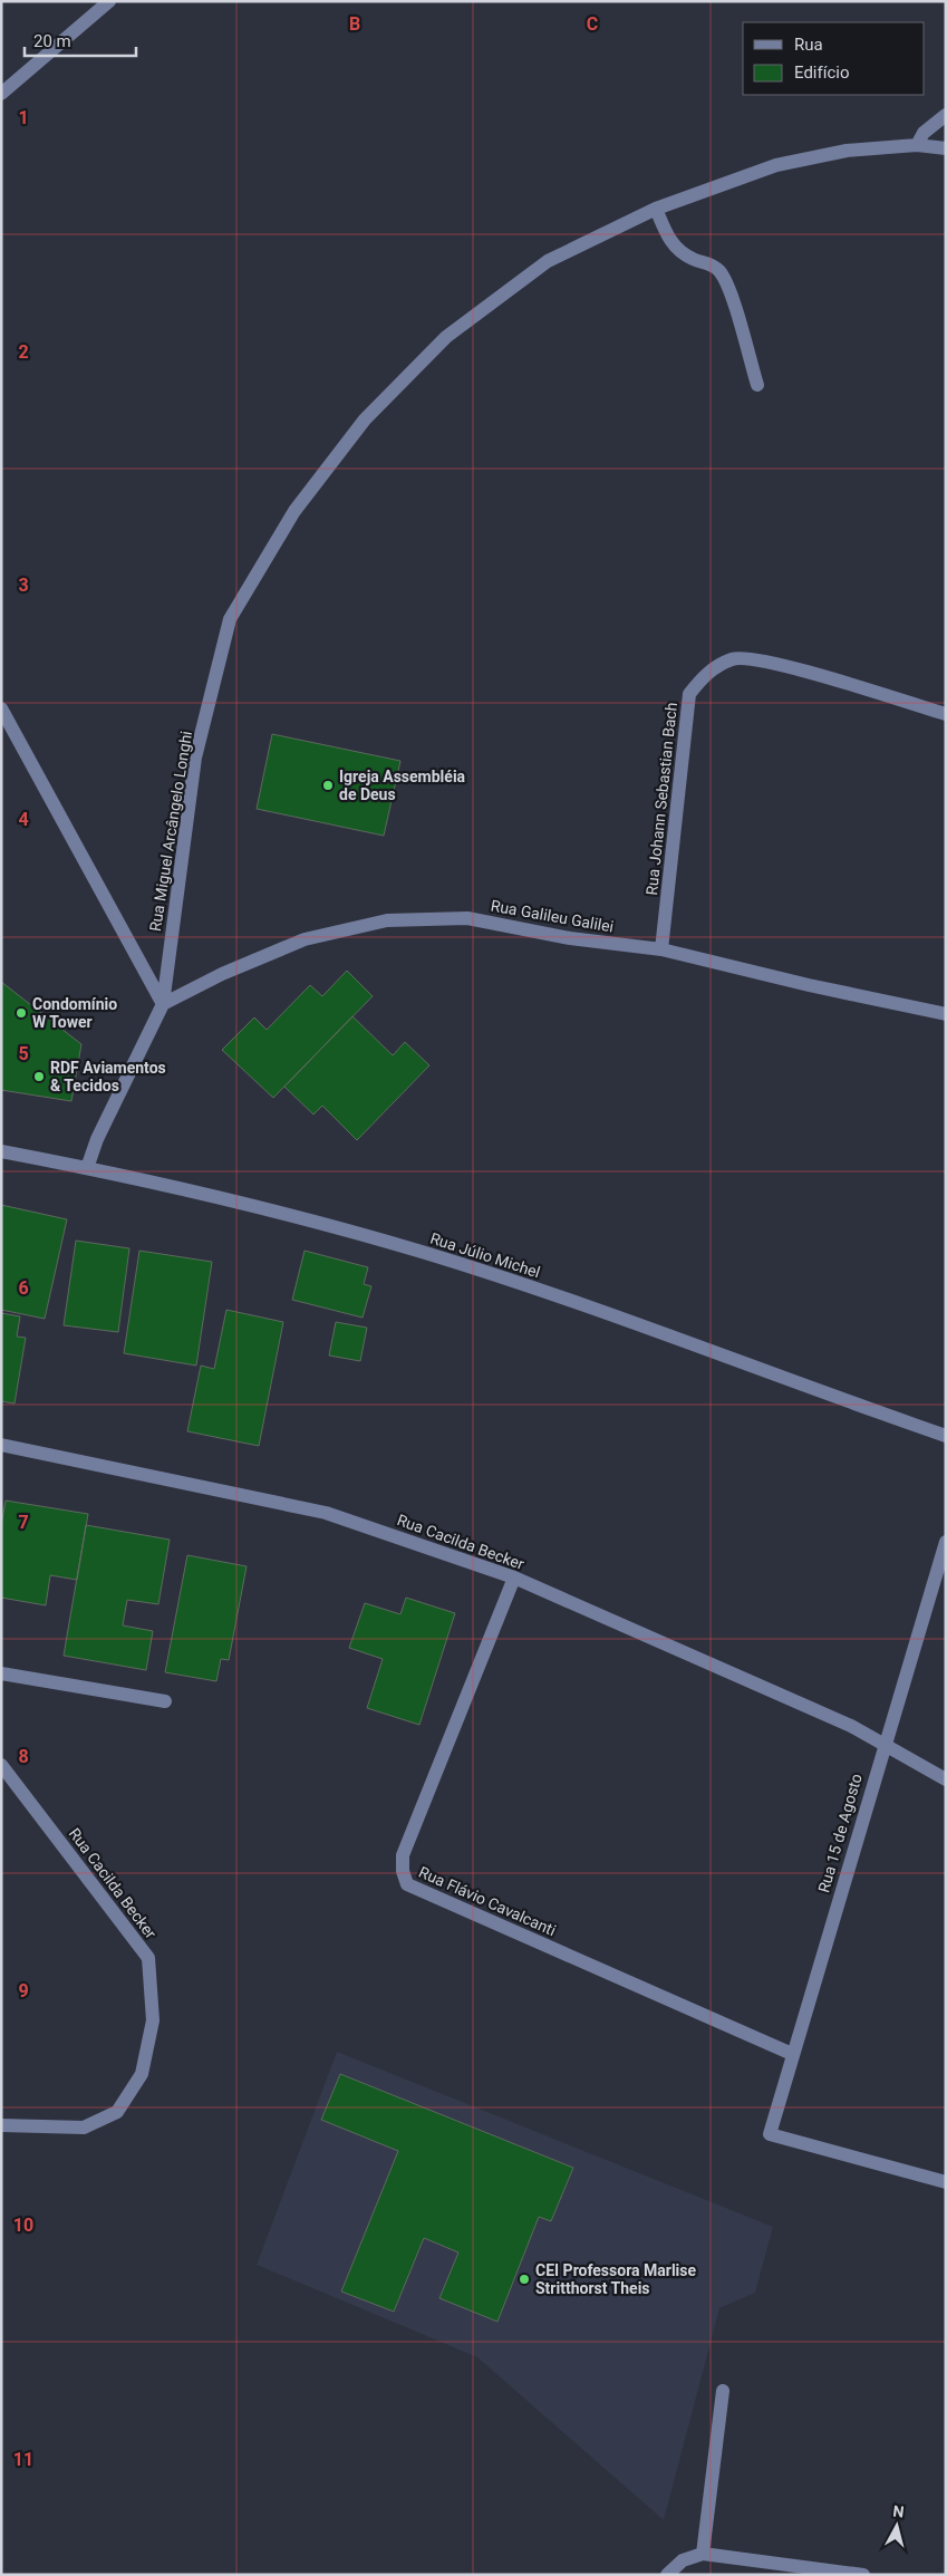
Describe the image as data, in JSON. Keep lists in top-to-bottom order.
{
  "streets": {
    "street": [
      "Rua Johann Sebastian Bach",
      "Rua Miguel Arcângelo Longhi",
      "Rua Galileu Galilei",
      "Rua Júlio Michel",
      "Rua Cacilda Becker",
      "Rua 15 de Agosto",
      "Rua Flávio Cavalcanti"
    ]
  },
  "crossings": [
    ["Rua Johann Sebastian Bach", "Rua Galileu Galilei"],
    ["Rua Miguel Arcângelo Longhi", "Rua Galileu Galilei"],
    ["Rua Miguel Arcângelo Longhi", "Rua Júlio Michel"],
    ["Rua Cacilda Becker", "Rua 15 de Agosto"],
    ["Rua Cacilda Becker", "Rua Flávio Cavalcanti"],
    ["Rua 15 de Agosto", "Rua Flávio Cavalcanti"]
  ],
  "places": [
    "Igreja Assembléia de Deus",
    "Condomínio W Tower",
    "RDF Aviamentos & Tecidos",
    "CEI Professora Marlise Stritthorst Theis"
  ],
  "legend": ["Rua", "Edifício"],
  "scale_bar": "20 m",
  "north": "top",
  "grid": {
    "columns": ["B", "C"],
    "rows": [
      "1",
      "2",
      "3",
      "4",
      "5",
      "6",
      "7",
      "8",
      "9",
      "10",
      "11"
    ]
  }
}
